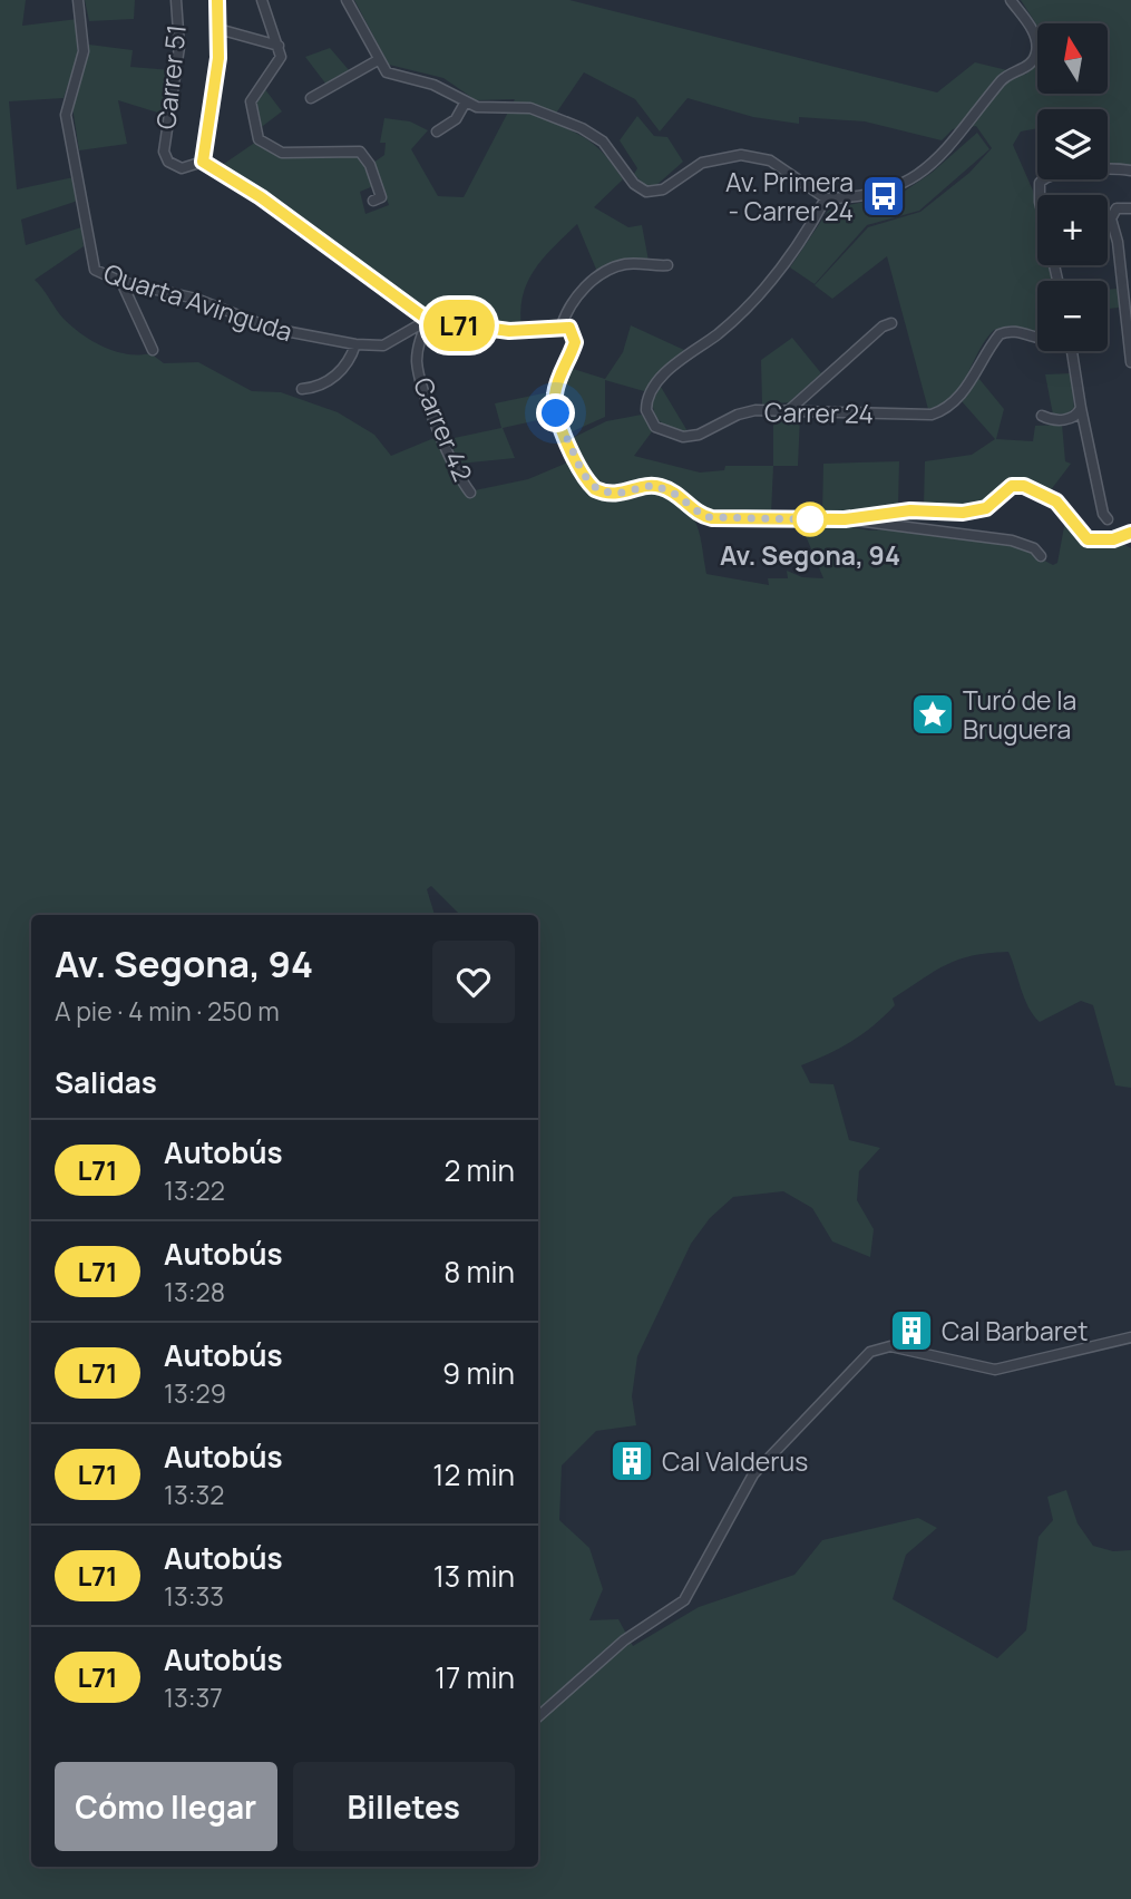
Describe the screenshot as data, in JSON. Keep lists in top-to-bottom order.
{
  "streets": {
    "street": [
      "Carrer 51",
      "Quarta Avinguda",
      "Carrer 24",
      "Carrer 42"
    ]
  },
  "crossings": [
    ["Quarta Avinguda", "Carrer 42"]
  ],
  "places": {
    "bus stop": ["Av. Primera - Carrer 24"],
    "other": ["Av. Segona, 94"],
    "place": ["Turó de la Bruguera"],
    "building": ["Cal Barbaret", "Cal Valderus"]
  },
  "lines": ["bus line L71"],
  "north": "top",
  "page": {
    "on_map": "L71",
    "map_buttons": ["+", "−"],
    "heading": [
      ["Av. Segona, 94", "A pie · 4 min · 250 m"],
      "Salidas"
    ],
    "list": [
      {
        "mark": "L71",
        "name": "Autobús",
        "note": "13:22",
        "value": "2 min"
      },
      {
        "mark": "L71",
        "name": "Autobús",
        "note": "13:28",
        "value": "8 min"
      },
      {
        "mark": "L71",
        "name": "Autobús",
        "note": "13:29",
        "value": "9 min"
      },
      {
        "mark": "L71",
        "name": "Autobús",
        "note": "13:32",
        "value": "12 min"
      },
      {
        "mark": "L71",
        "name": "Autobús",
        "note": "13:33",
        "value": "13 min"
      },
      {
        "mark": "L71",
        "name": "Autobús",
        "note": "13:37",
        "value": "17 min"
      }
    ],
    "buttons": ["Cómo llegar", "Billetes"]
  }
}
